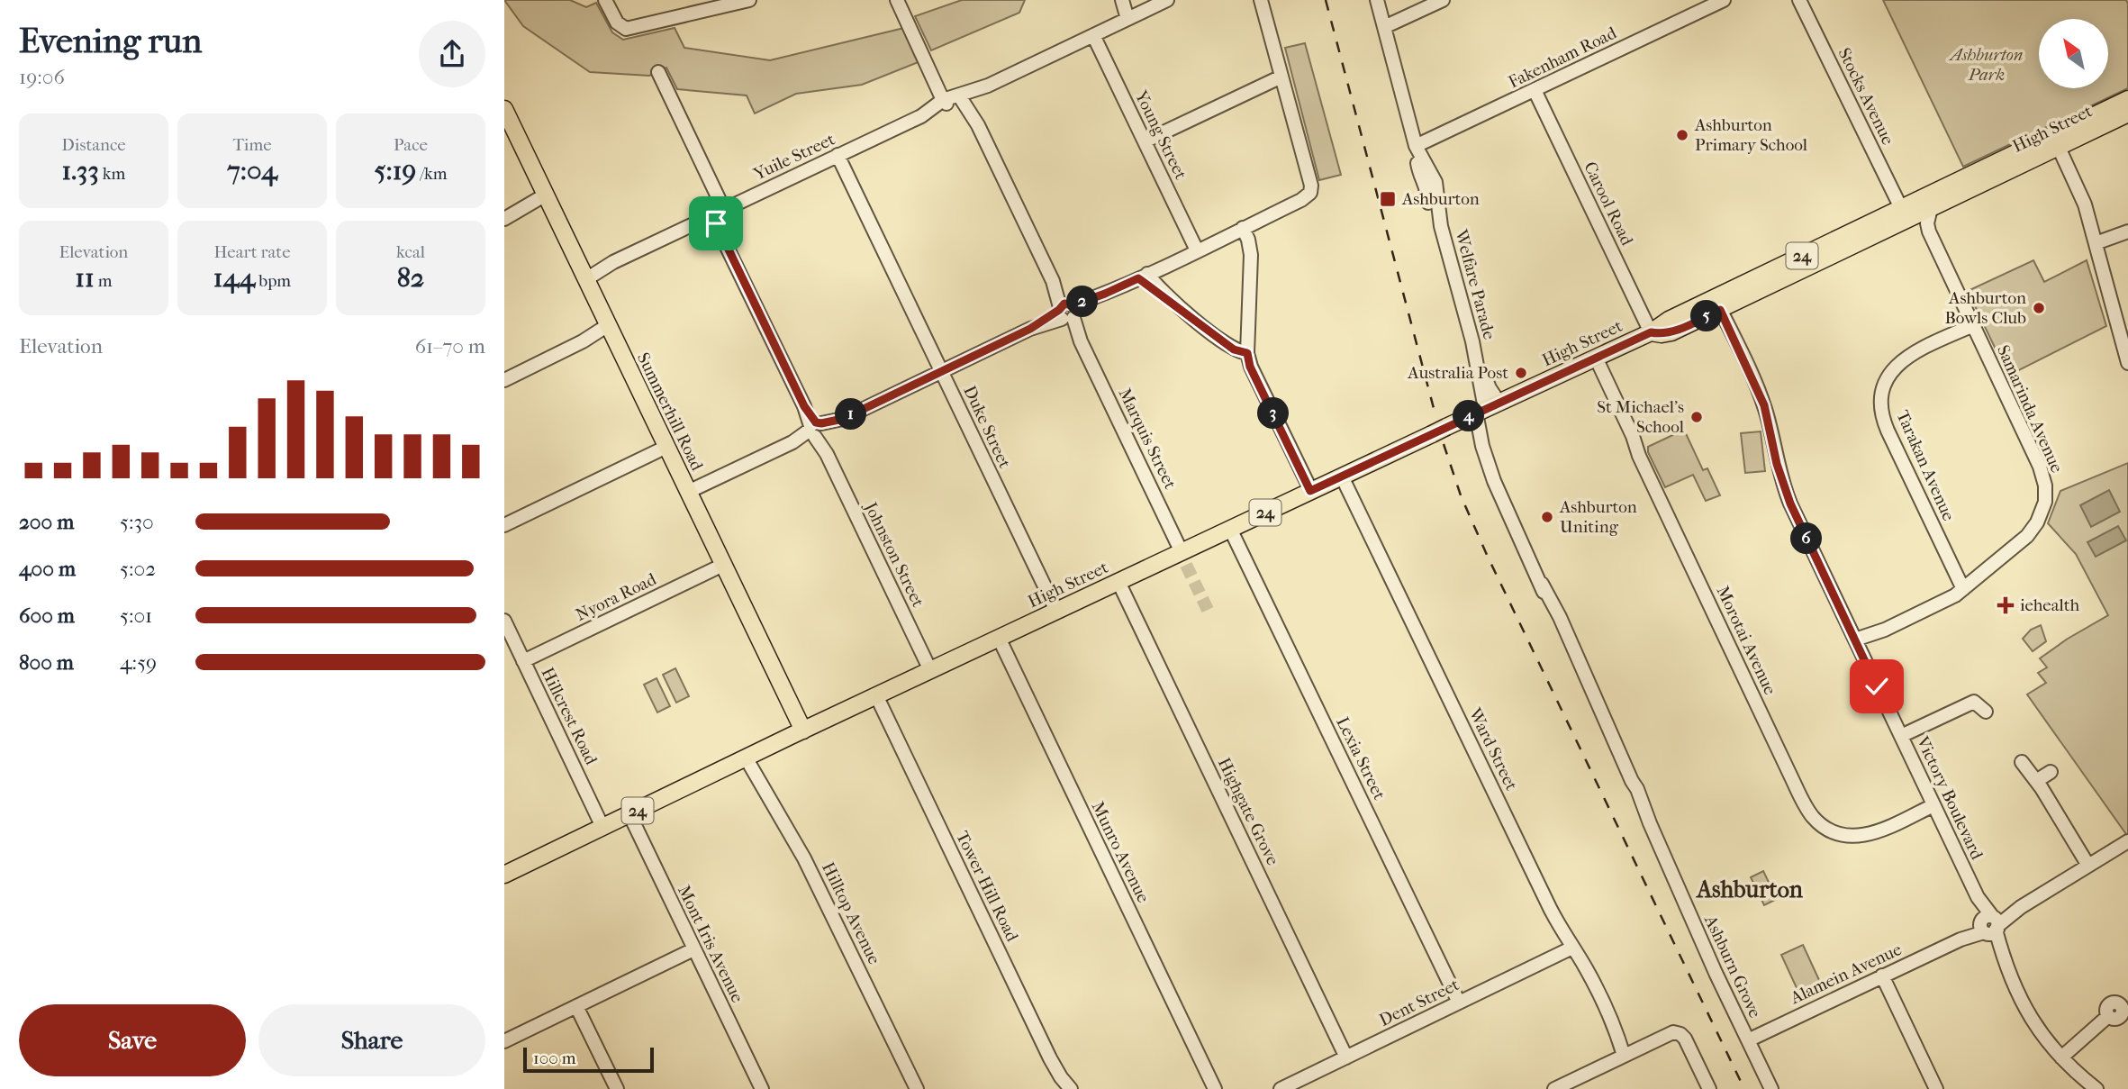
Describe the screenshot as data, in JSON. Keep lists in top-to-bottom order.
{
  "streets": {
    "main road": ["High Street", "24", "Summerhill Road"],
    "street": [
      "Fakenham Road",
      "Stocks Avenue",
      "Young Street",
      "Yuile Street",
      "Carool Road",
      "Welfare Parade",
      "Samarinda Avenue",
      "Duke Street",
      "Marquis Street",
      "Tarakan Avenue",
      "Johnston Street",
      "Nyora Road",
      "Morotai Avenue",
      "Hillcrest Road",
      "Ward Street",
      "Lexia Street",
      "Victory Boulevard",
      "Highgate Grove",
      "Munro Avenue",
      "Tower Hill Road",
      "Hilltop Avenue",
      "Mont Iris Avenue",
      "Ashburn Grove",
      "Alamein Avenue",
      "Dent Street"
    ]
  },
  "crossings": [
    ["Fakenham Road", "Carool Road"],
    ["Fakenham Road", "Welfare Parade"],
    ["Stocks Avenue", "High Street"],
    ["High Street", "Carool Road"],
    ["High Street", "Welfare Parade"],
    ["High Street", "Samarinda Avenue"],
    ["High Street", "Summerhill Road"],
    ["High Street", "Duke Street"],
    ["High Street", "Marquis Street"],
    ["High Street", "Johnston Street"],
    ["High Street", "Morotai Avenue"],
    ["High Street", "Hillcrest Road"],
    ["High Street", "Ward Street"],
    ["High Street", "Lexia Street"],
    ["High Street", "Victory Boulevard"],
    ["High Street", "Highgate Grove"],
    ["High Street", "Munro Avenue"],
    ["High Street", "Tower Hill Road"],
    ["High Street", "Hilltop Avenue"],
    ["High Street", "Mont Iris Avenue"],
    ["High Street", "Ashburn Grove"],
    ["Young Street", "Yuile Street"],
    ["Yuile Street", "Summerhill Road"],
    ["Yuile Street", "Duke Street"],
    ["Yuile Street", "Marquis Street"],
    ["Yuile Street", "Johnston Street"],
    ["Welfare Parade", "Ashburn Grove"],
    ["Samarinda Avenue", "Tarakan Avenue"],
    ["Samarinda Avenue", "Victory Boulevard"],
    ["Summerhill Road", "Nyora Road"],
    ["Nyora Road", "Hillcrest Road"],
    ["Morotai Avenue", "Victory Boulevard"],
    ["Ward Street", "Dent Street"],
    ["Lexia Street", "Dent Street"],
    ["Victory Boulevard", "Alamein Avenue"],
    ["Highgate Grove", "Dent Street"],
    ["Ashburn Grove", "Alamein Avenue"]
  ],
  "districts": ["Ashburton"],
  "parks": ["Ashburton Park"],
  "places": {
    "other": [
      "Ashburton Primary School",
      "Ashburton Bowls Club",
      "Australia Post",
      "St Michael's School",
      "Ashburton Uniting"
    ],
    "transit": ["Ashburton"],
    "health": ["iehealth"]
  },
  "scale_bar": "100 m",
  "north": "top left",
  "page": {
    "heading": ["Evening run", "19:06"],
    "stats": [
      ["Distance", "1.33 km"],
      ["Time", "7:04"],
      ["Pace", "5:19 /km"],
      ["Elevation", "11 m"],
      ["Heart rate", "144 bpm"],
      ["kcal", "82"]
    ],
    "pins": [
      "2",
      "5",
      "3",
      "1",
      "4",
      "6"
    ],
    "chart": ["Elevation", "61–70 m"],
    "list": [
      {
        "name": "200 m",
        "note": "5:30"
      },
      {
        "name": "400 m",
        "note": "5:02"
      },
      {
        "name": "600 m",
        "note": "5:01"
      },
      {
        "name": "800 m",
        "note": "4:59"
      }
    ],
    "buttons": ["Save", "Share"],
    "scale": "100 m"
  }
}
